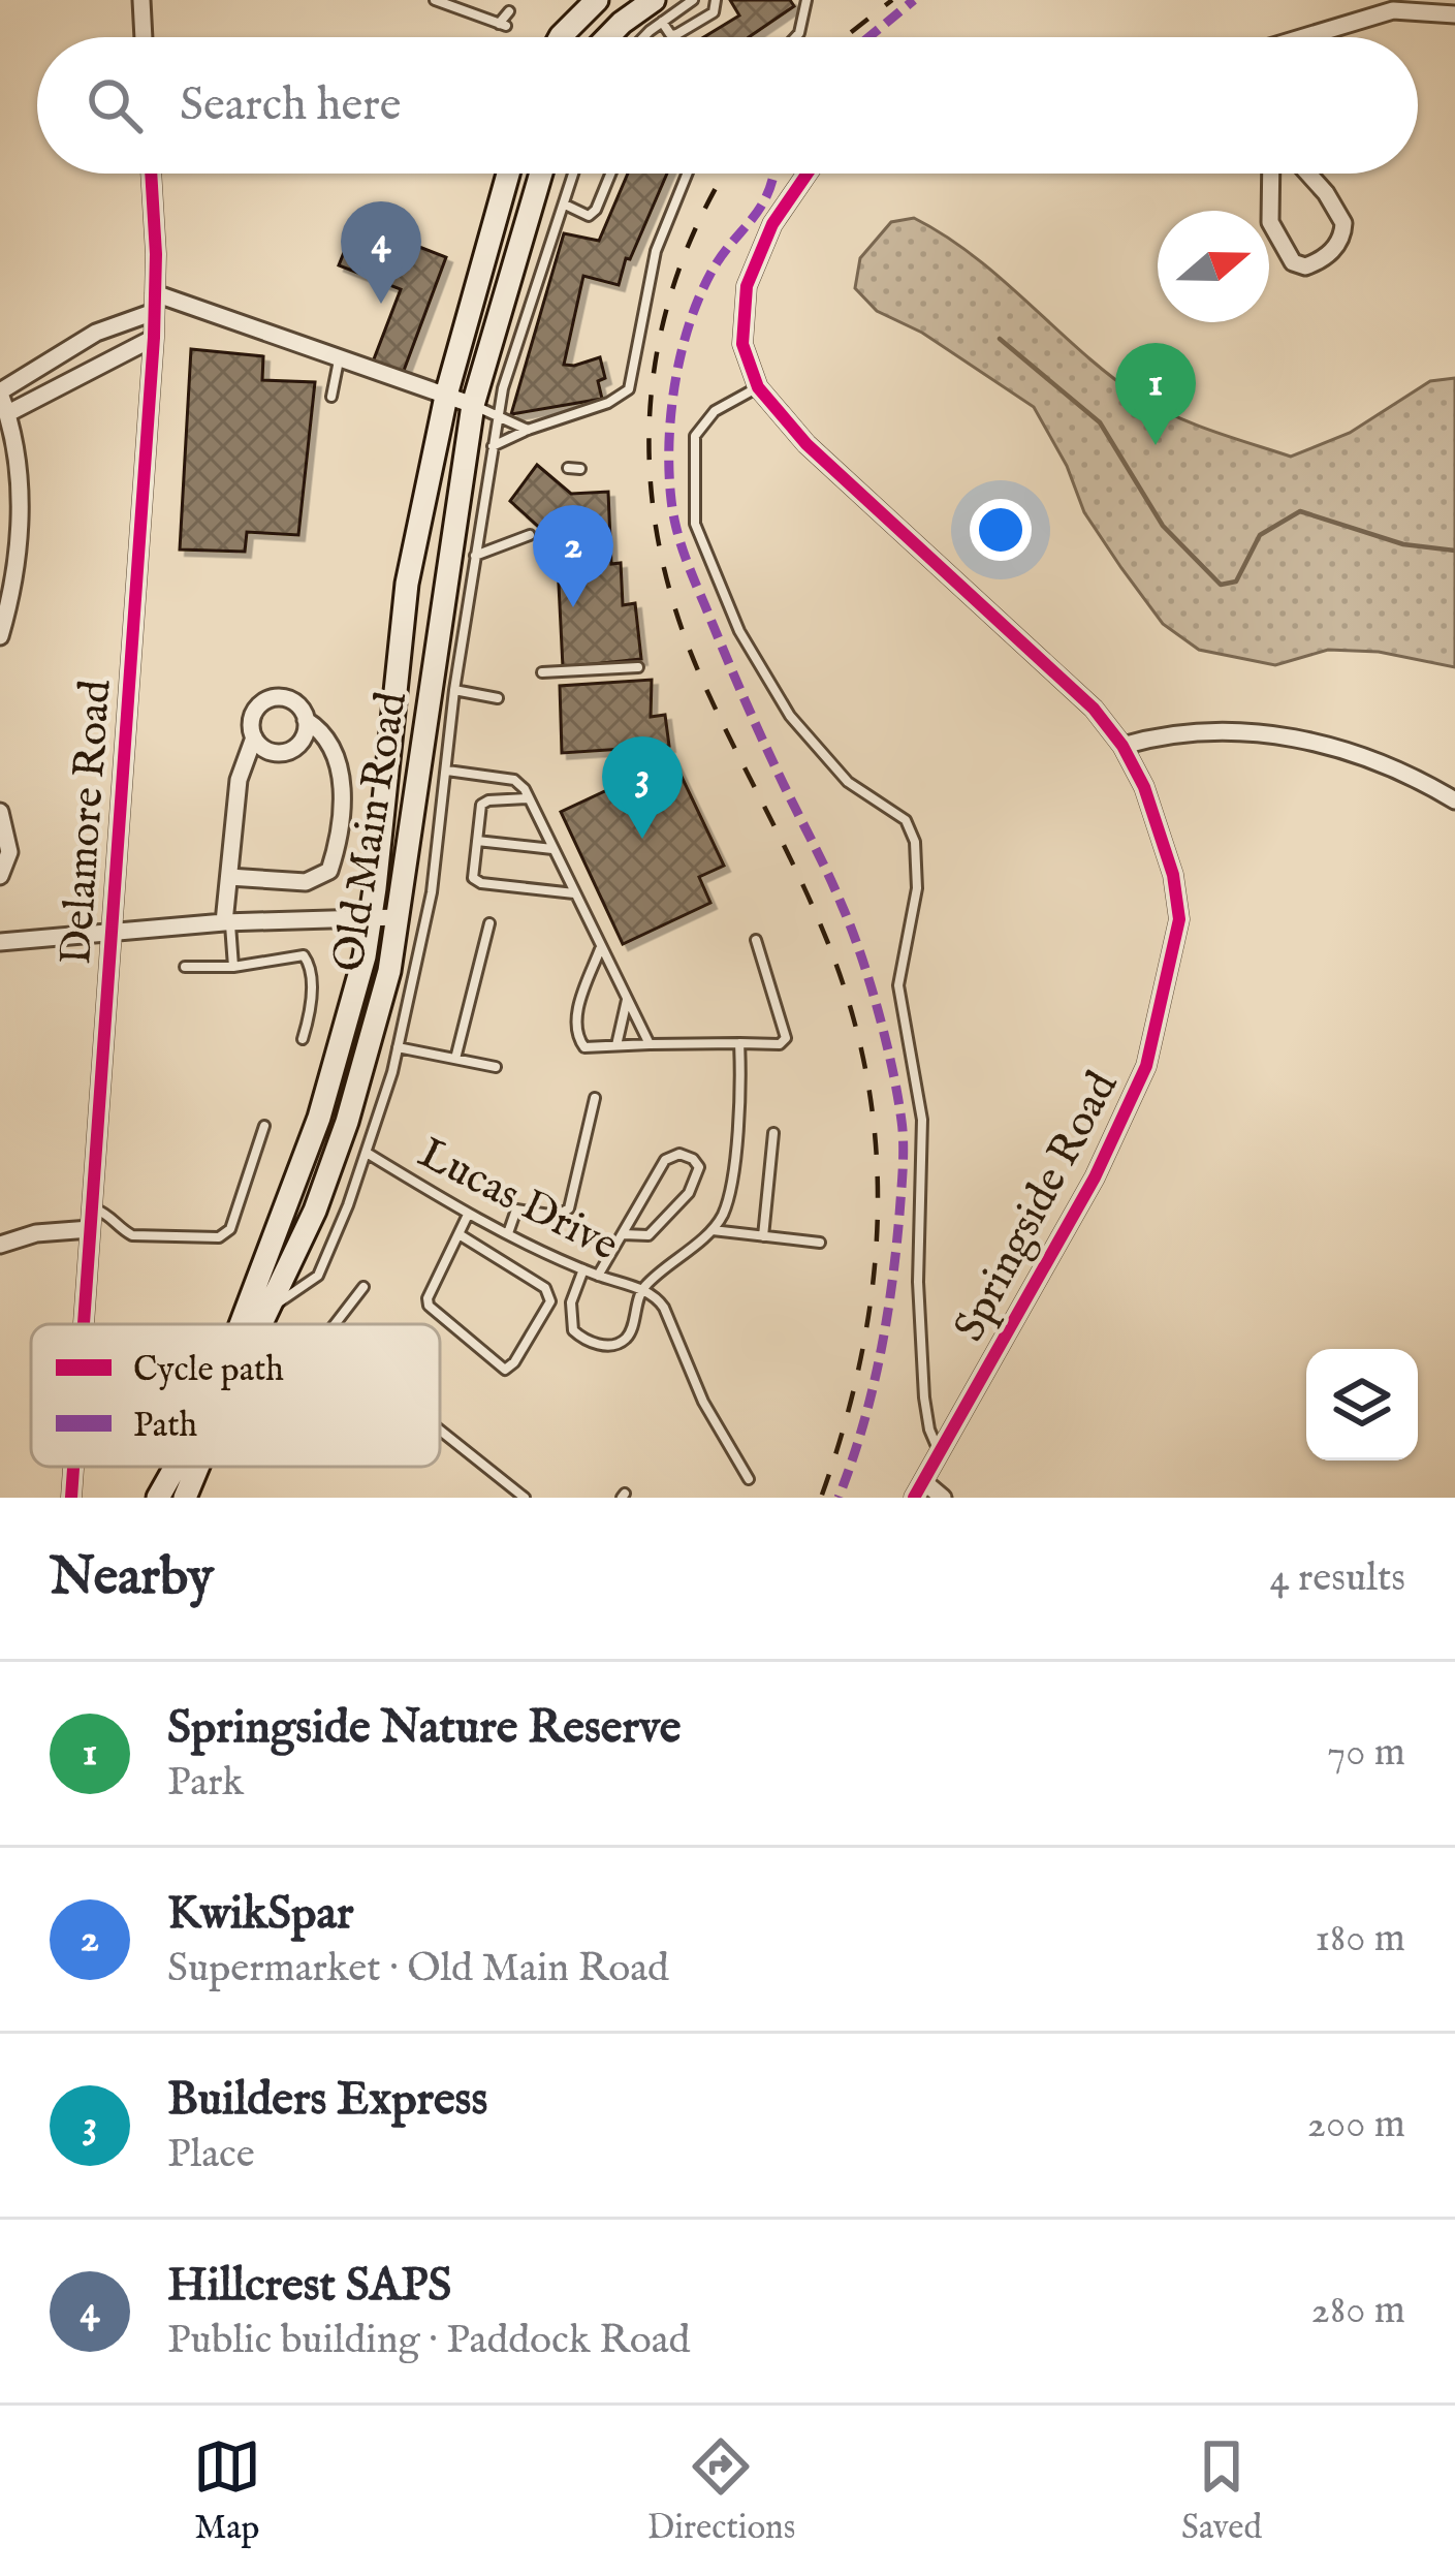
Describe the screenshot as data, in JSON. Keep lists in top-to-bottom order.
{
  "streets": {
    "main road": ["Old Main Road"],
    "street": ["Delamore Road", "Springside Road"],
    "lane": ["Lucas Drive"]
  },
  "legend": ["Cycle path", "Path"],
  "north": "right",
  "page": {
    "search": "Search here",
    "pins": [
      "4",
      "1",
      "2",
      "3"
    ],
    "heading": ["Nearby", "4 results"],
    "list": [
      {
        "mark": "1",
        "name": "Springside Nature Reserve",
        "note": "Park",
        "value": "70 m"
      },
      {
        "mark": "2",
        "name": "KwikSpar",
        "note": "Supermarket · Old Main Road",
        "value": "180 m"
      },
      {
        "mark": "3",
        "name": "Builders Express",
        "note": "Place",
        "value": "200 m"
      },
      {
        "mark": "4",
        "name": "Hillcrest SAPS",
        "note": "Public building · Paddock Road",
        "value": "280 m"
      }
    ],
    "nav": ["Map", "Directions", "Saved"]
  }
}
